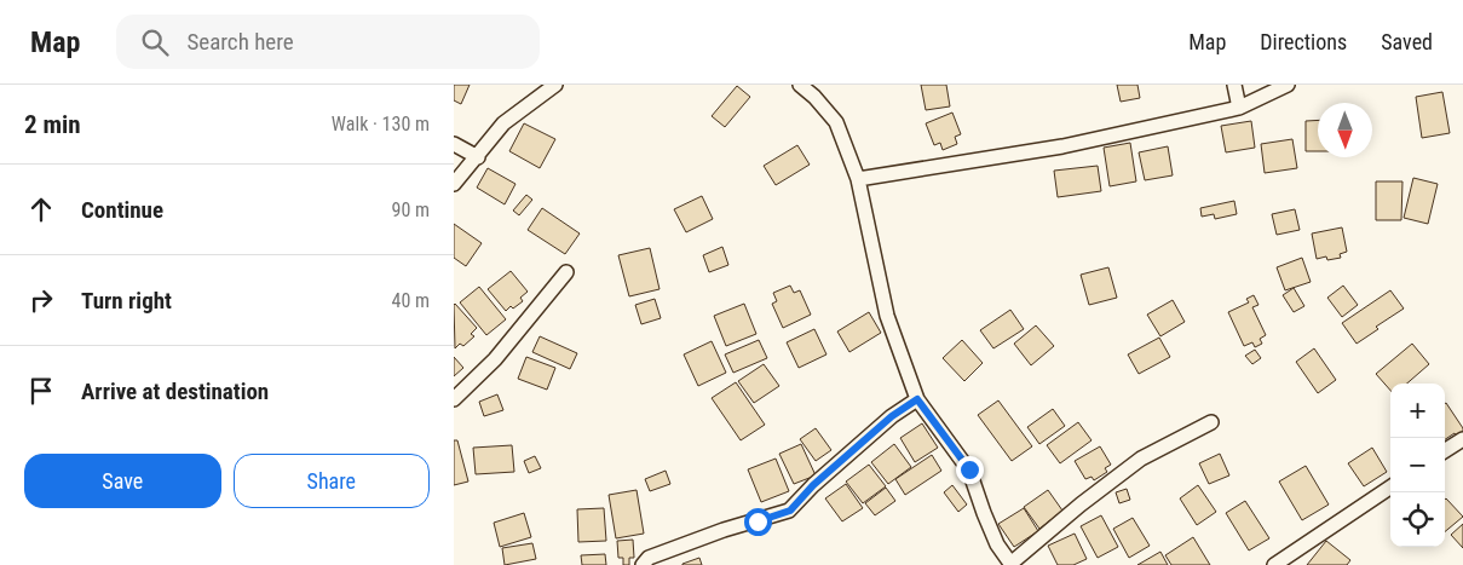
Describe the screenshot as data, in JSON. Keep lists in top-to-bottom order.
{
  "north": "bottom",
  "page": {
    "header": "Map",
    "search": "Search here",
    "nav": ["Map", "Directions", "Saved"],
    "heading": ["2 min", "Walk · 130 m"],
    "list": [
      ["Continue", "90 m"],
      ["Turn right", "40 m"],
      "Arrive at destination"
    ],
    "map_buttons": ["+", "−"],
    "buttons": ["Save", "Share"]
  }
}
